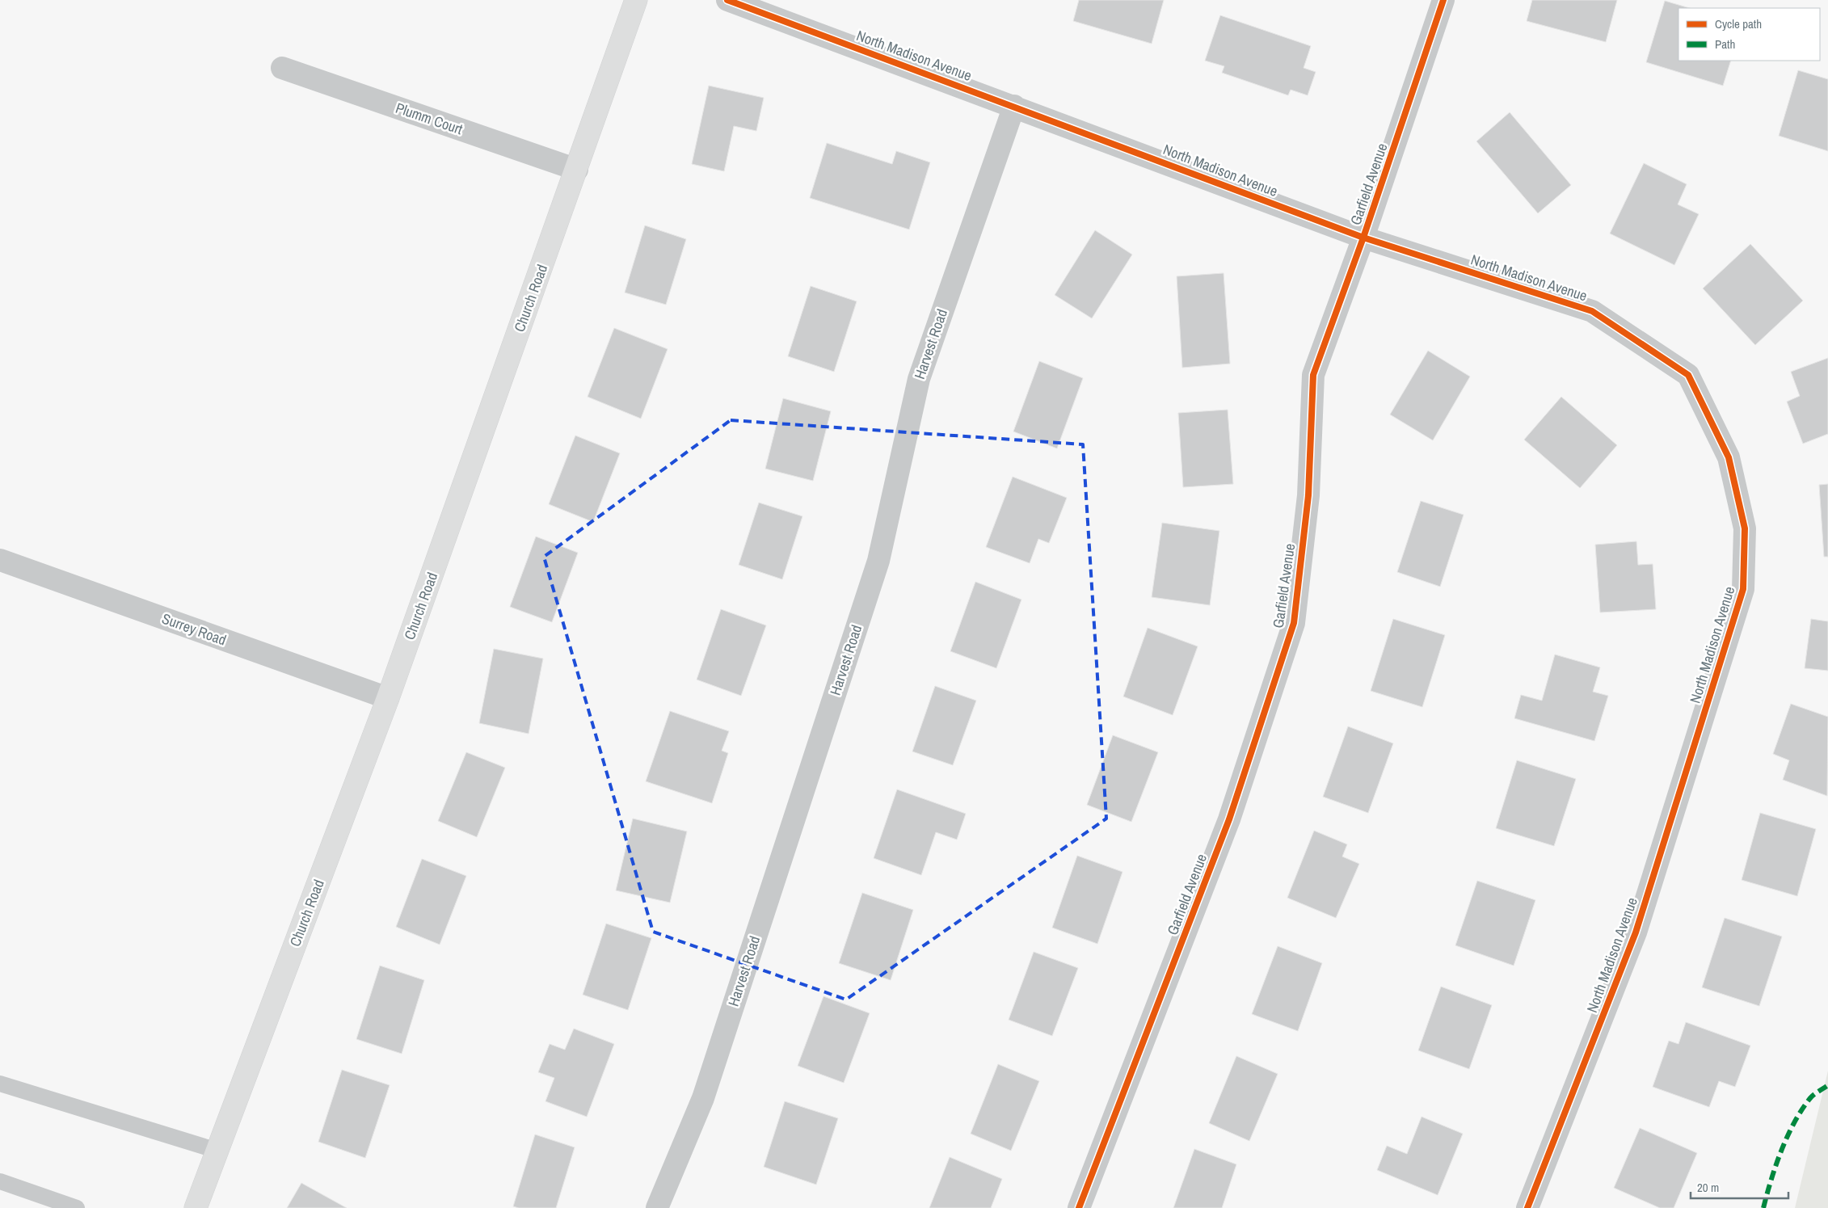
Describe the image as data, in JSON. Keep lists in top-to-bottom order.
{
  "streets": {
    "main road": ["Church Road"],
    "street": [
      "North Madison Avenue",
      "Plumm Court",
      "Garfield Avenue",
      "Harvest Road",
      "Surrey Road"
    ]
  },
  "crossings": [
    ["North Madison Avenue", "Garfield Avenue"],
    ["North Madison Avenue", "Harvest Road"],
    ["Plumm Court", "Church Road"],
    ["Church Road", "Surrey Road"]
  ],
  "legend": ["Cycle path", "Path"],
  "scale_bar": "20 m"
}
